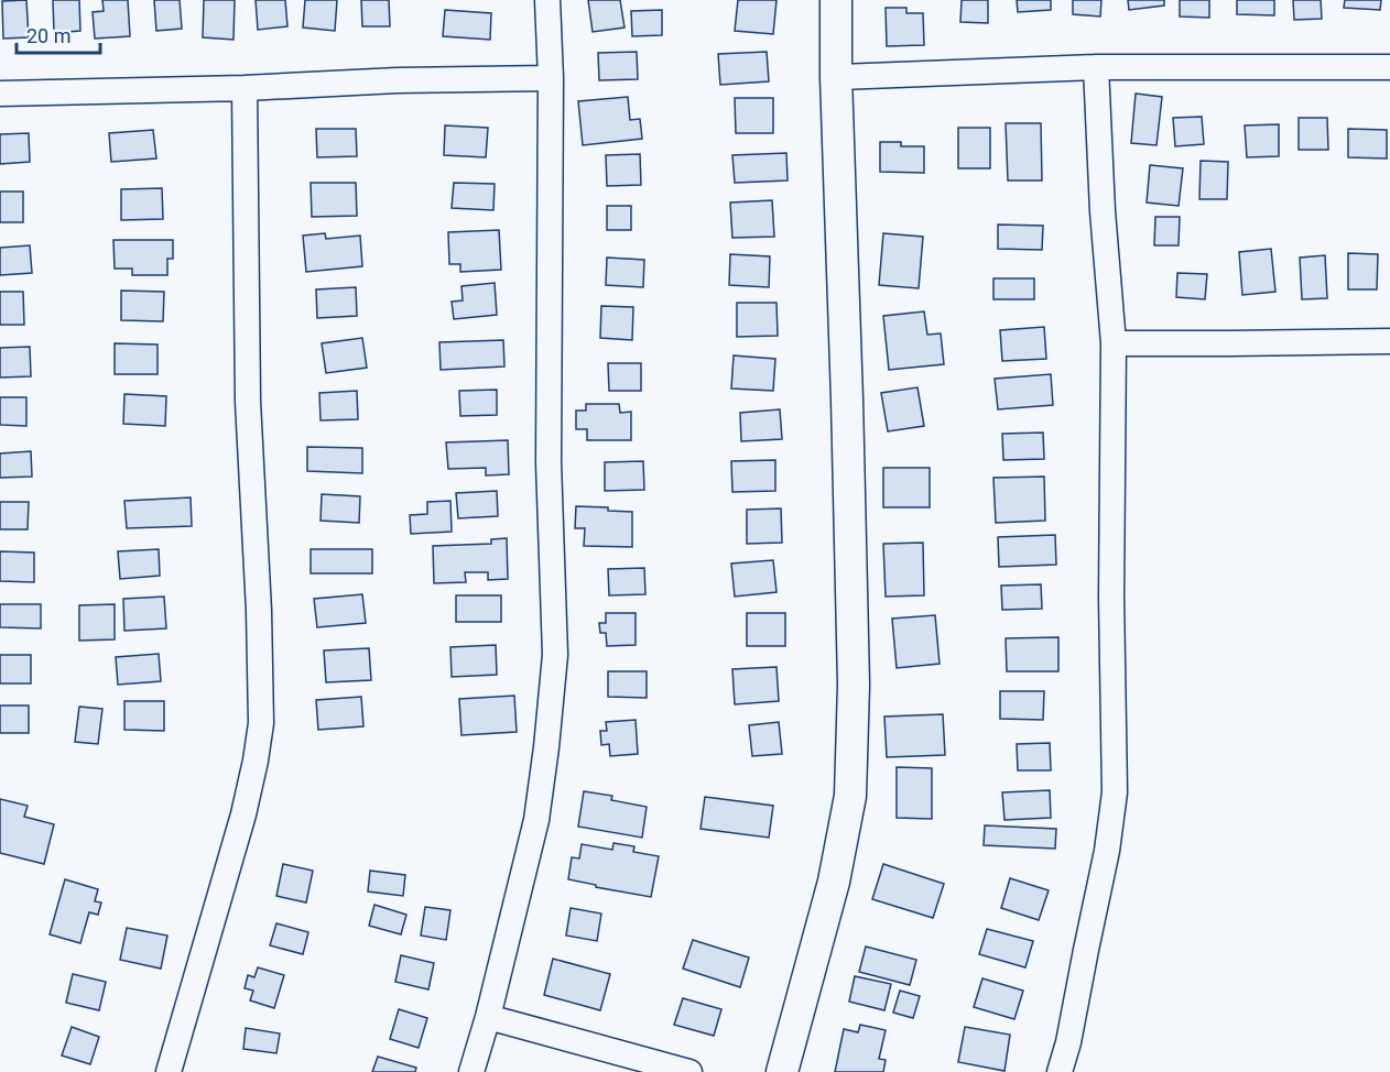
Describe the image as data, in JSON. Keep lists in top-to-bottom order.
{
  "scale_bar": "20 m"
}
